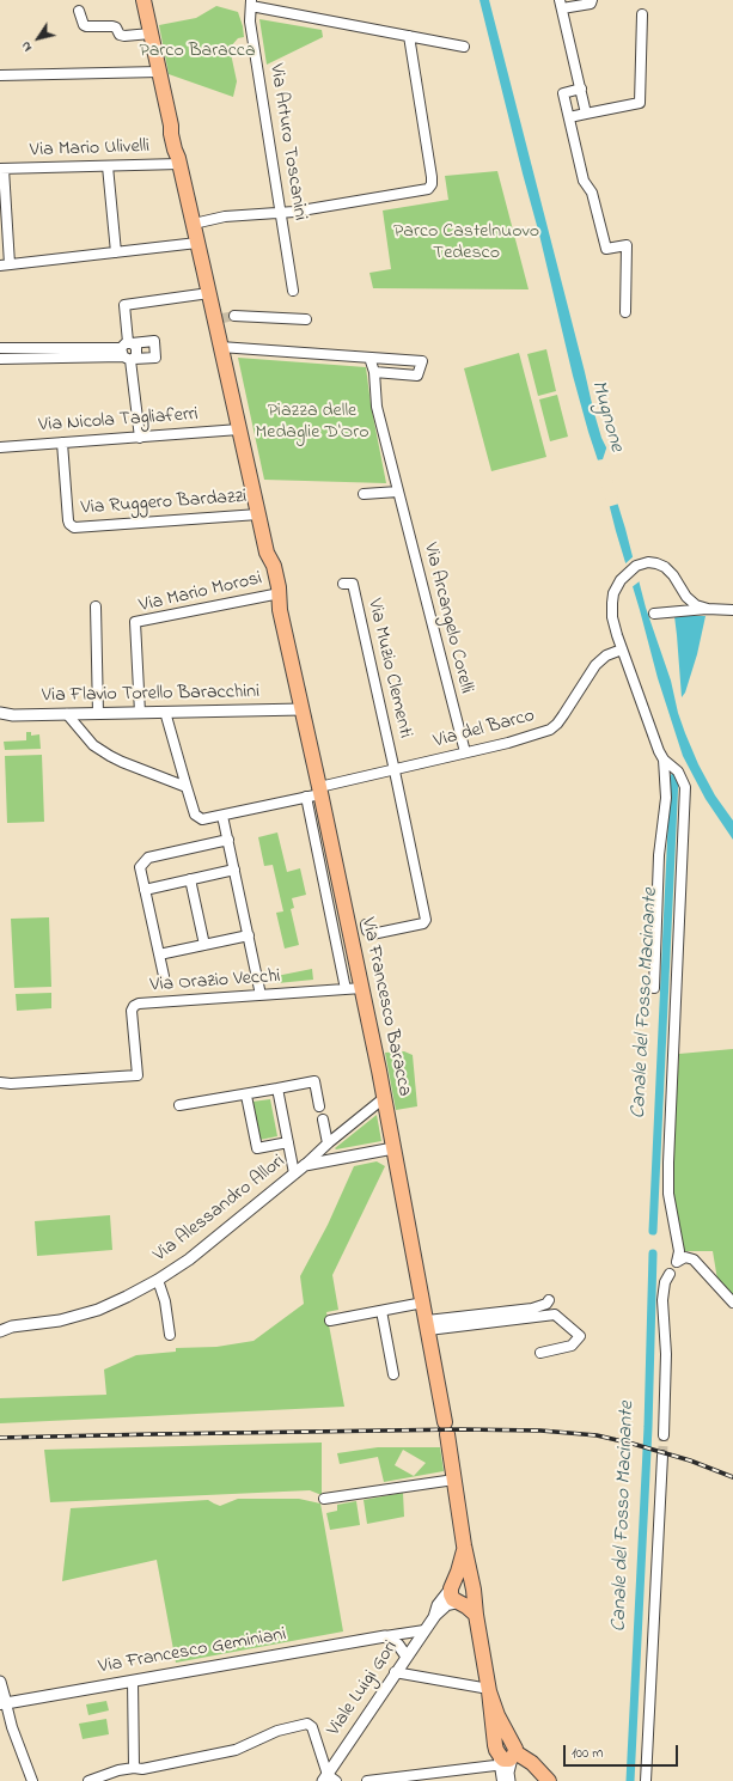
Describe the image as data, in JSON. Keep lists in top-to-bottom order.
{
  "streets": {
    "main road": ["Via Francesco Baracca"],
    "street": [
      "Via Arturo Toscanini",
      "Via Mario Ulivelli",
      "Via Nicola Tagliaferri",
      "Via Ruggero Bardazzi",
      "Via Mario Morosi",
      "Via Arcangelo Corelli",
      "Via Muzio Clementi",
      "Via Flavio Torello Baracchini",
      "Via del Barco",
      "Via Orazio Vecchi",
      "Via Alessandro Allori",
      "Via Francesco Geminiani",
      "Viale Luigi Gori"
    ]
  },
  "crossings": [
    ["Via Mario Ulivelli", "Via Francesco Baracca"],
    ["Via Nicola Tagliaferri", "Via Ruggero Bardazzi"],
    ["Via Nicola Tagliaferri", "Via Francesco Baracca"],
    ["Via Ruggero Bardazzi", "Via Francesco Baracca"],
    ["Via Mario Morosi", "Via Flavio Torello Baracchini"],
    ["Via Mario Morosi", "Via Francesco Baracca"],
    ["Via Arcangelo Corelli", "Via del Barco"],
    ["Via Muzio Clementi", "Via del Barco"],
    ["Via Flavio Torello Baracchini", "Via Francesco Baracca"],
    ["Via del Barco", "Via Francesco Baracca"],
    ["Via Orazio Vecchi", "Via Francesco Baracca"],
    ["Via Francesco Baracca", "Via Alessandro Allori"],
    ["Via Francesco Baracca", "Viale Luigi Gori"],
    ["Via Francesco Geminiani", "Viale Luigi Gori"]
  ],
  "water": ["Mugnone", "Canale del Fosso Macinante"],
  "parks": ["Parco Baracca", "Parco Castelnuovo Tedesco", "Piazza delle Medaglie D'Oro"],
  "scale_bar": "100 m",
  "north": "bottom left"
}
